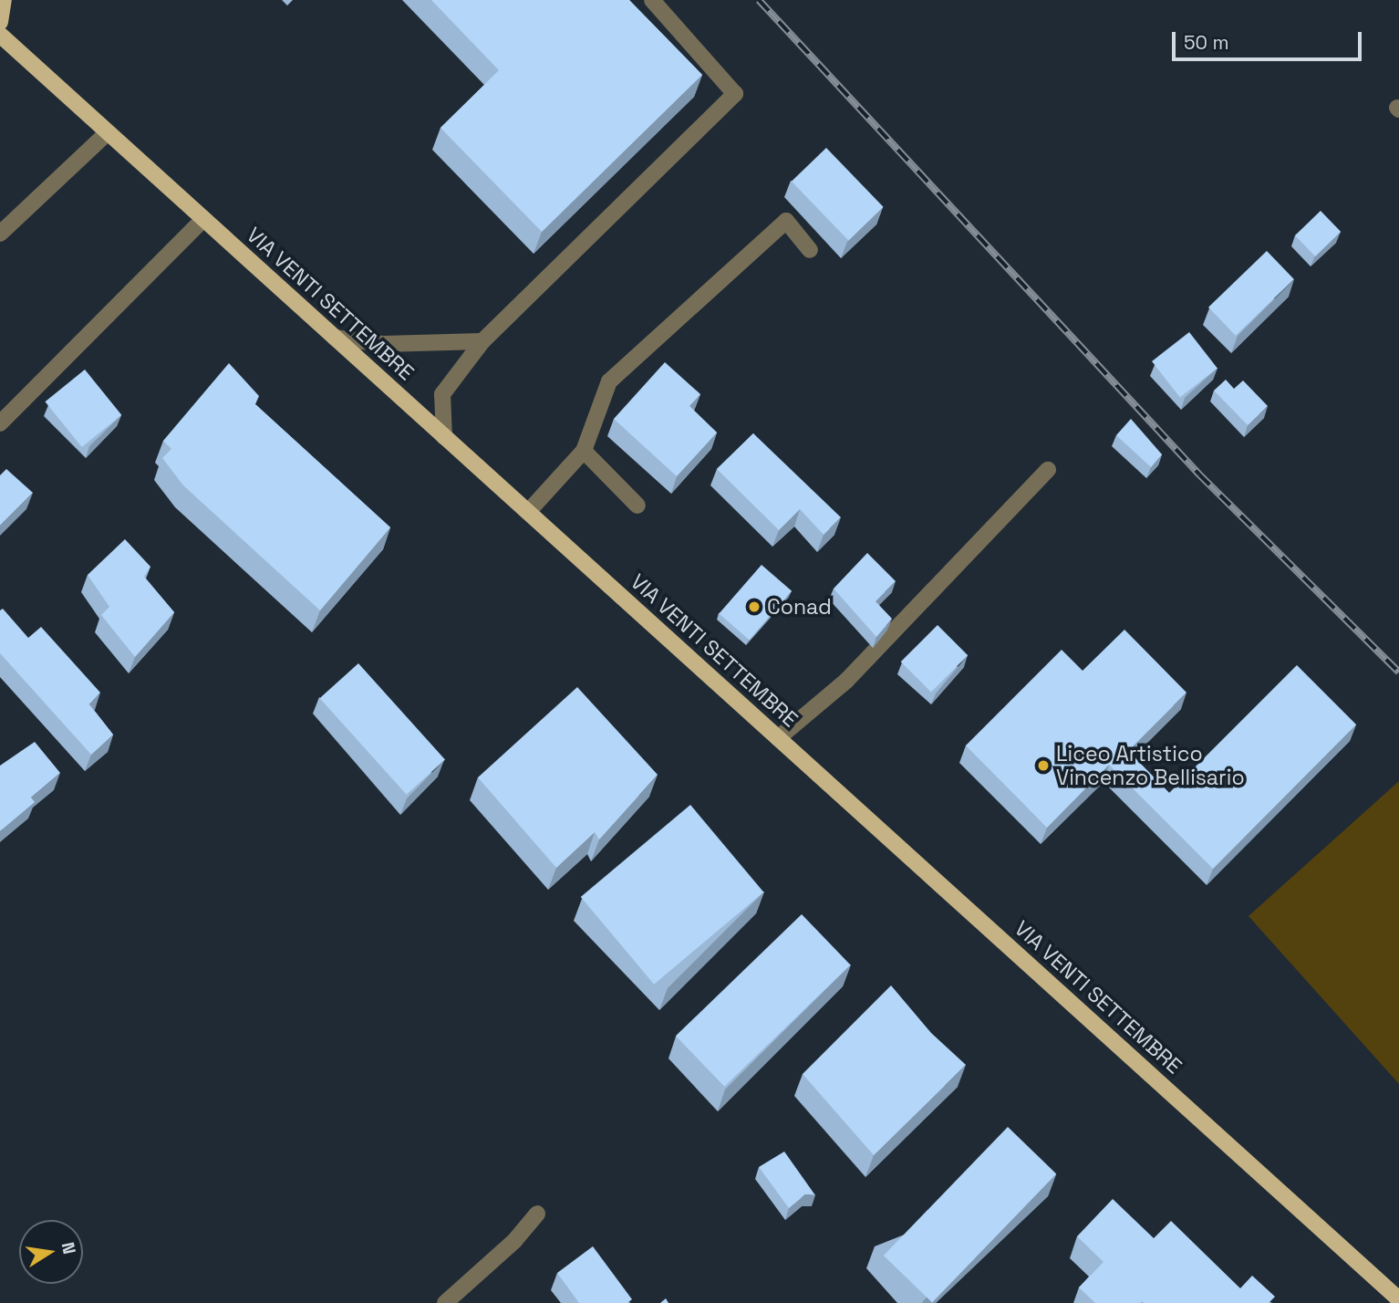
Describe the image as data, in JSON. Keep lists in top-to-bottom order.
{
  "streets": {
    "main road": ["VIA VENTI SETTEMBRE"]
  },
  "places": ["Conad", "Liceo Artistico Vincenzo Bellisario"],
  "scale_bar": "50 m",
  "north": "right"
}
